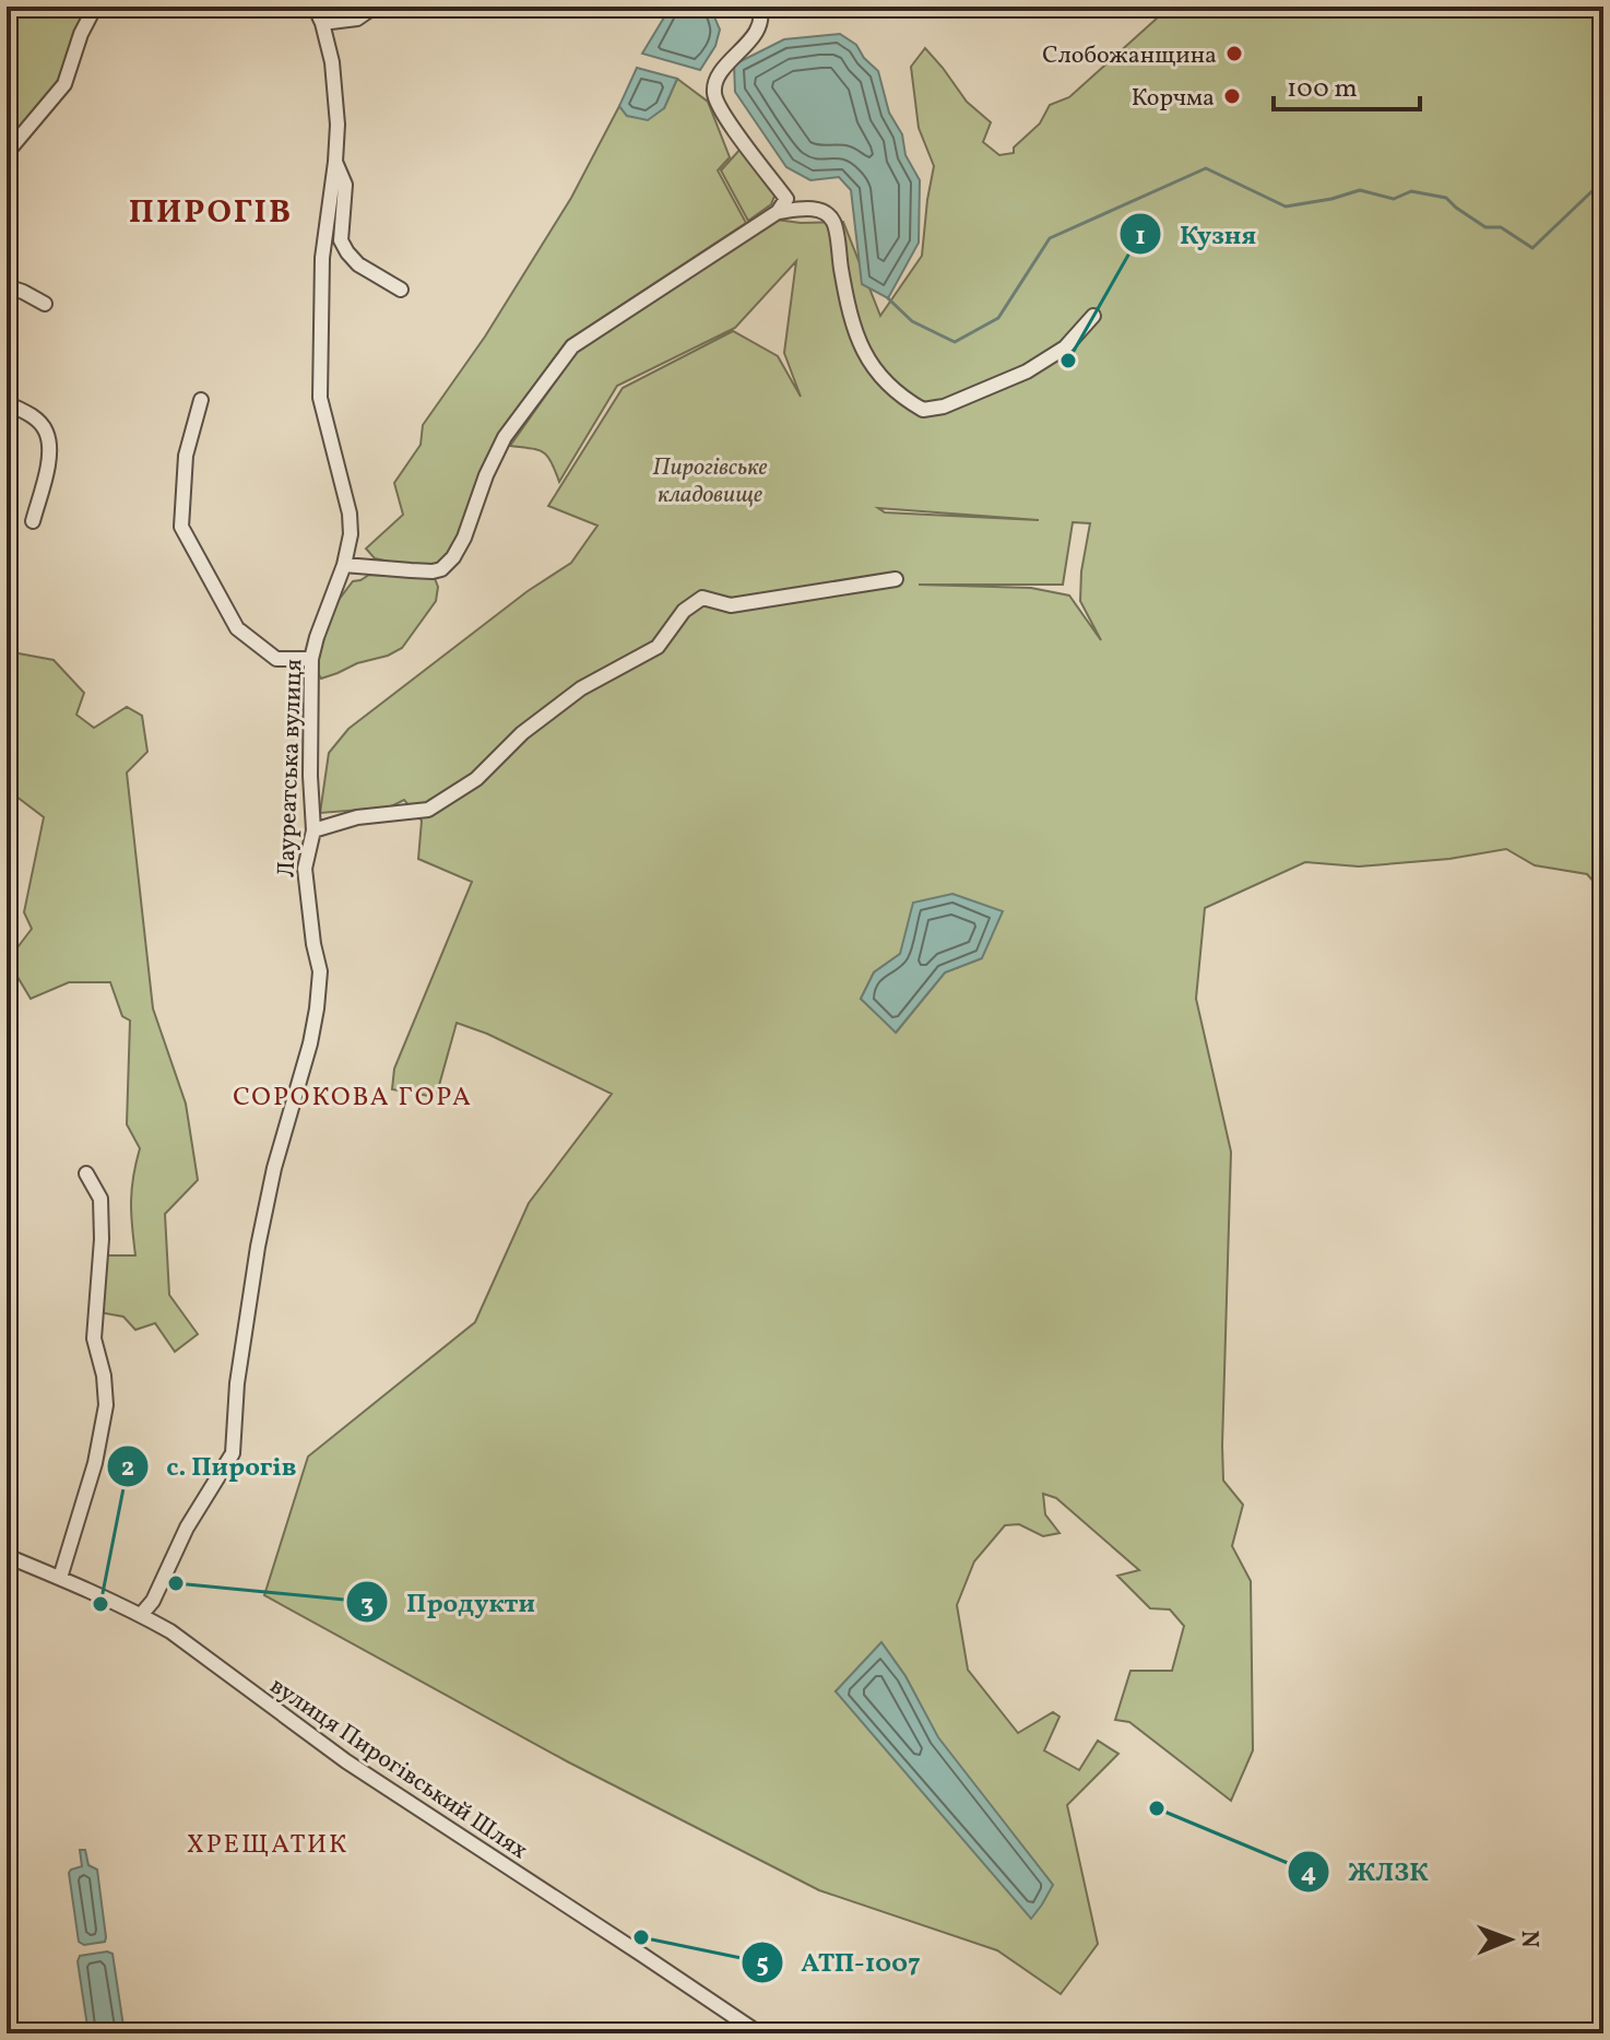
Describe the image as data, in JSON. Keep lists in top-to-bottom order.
{
  "streets": {
    "street": ["Лауреатська вулиця", "вулиця Пирогівський Шлях"]
  },
  "crossings": [
    ["Лауреатська вулиця", "вулиця Пирогівський Шлях"]
  ],
  "districts": ["ПИРОГІВ", "СОРОКОВА ГОРА", "ХРЕЩАТИК"],
  "parks": ["Пирогівське кладовище"],
  "places": [
    "Слобожанщина",
    "Корчма",
    "Кузня",
    "Продукти",
    "с. Пирогів",
    "ЖЛЗК",
    "АТП-1007"
  ],
  "scale_bar": "100 m",
  "north": "right"
}
